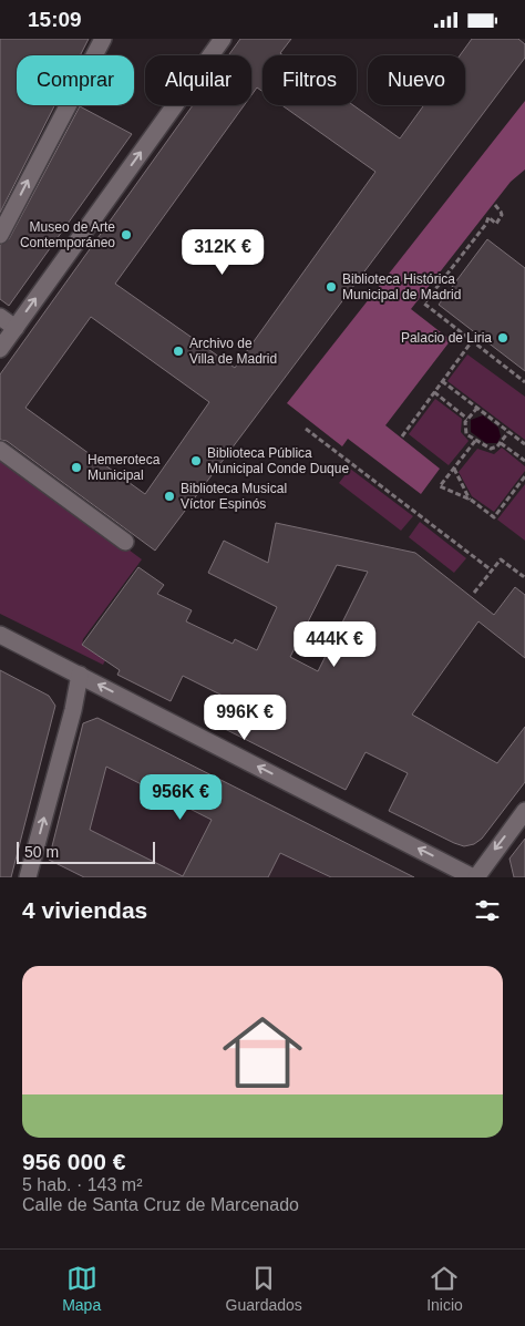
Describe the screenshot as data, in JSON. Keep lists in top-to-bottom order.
{
  "places": [
    "Museo de Arte Contemporáneo",
    "Biblioteca Histórica Municipal de Madrid",
    "Palacio de Liria",
    "Archivo de Villa de Madrid",
    "Biblioteca Pública Municipal Conde Duque",
    "Hemeroteca Municipal",
    "Biblioteca Musical Víctor Espinós"
  ],
  "scale_bar": "50 m",
  "page": {
    "status": "15:09",
    "chip": [
      "Comprar",
      "Alquilar",
      "Filtros",
      "Nuevo"
    ],
    "price": [
      "312K €",
      "444K €",
      "996K €",
      "956K €"
    ],
    "scale": "50 m",
    "heading": "4 viviendas",
    "list": [
      {
        "name": "956 000 €",
        "note": "5 hab. · 143 m² · Calle de Santa Cruz de Marcenado"
      }
    ],
    "tabs": ["Mapa", "Guardados", "Inicio"]
  }
}
